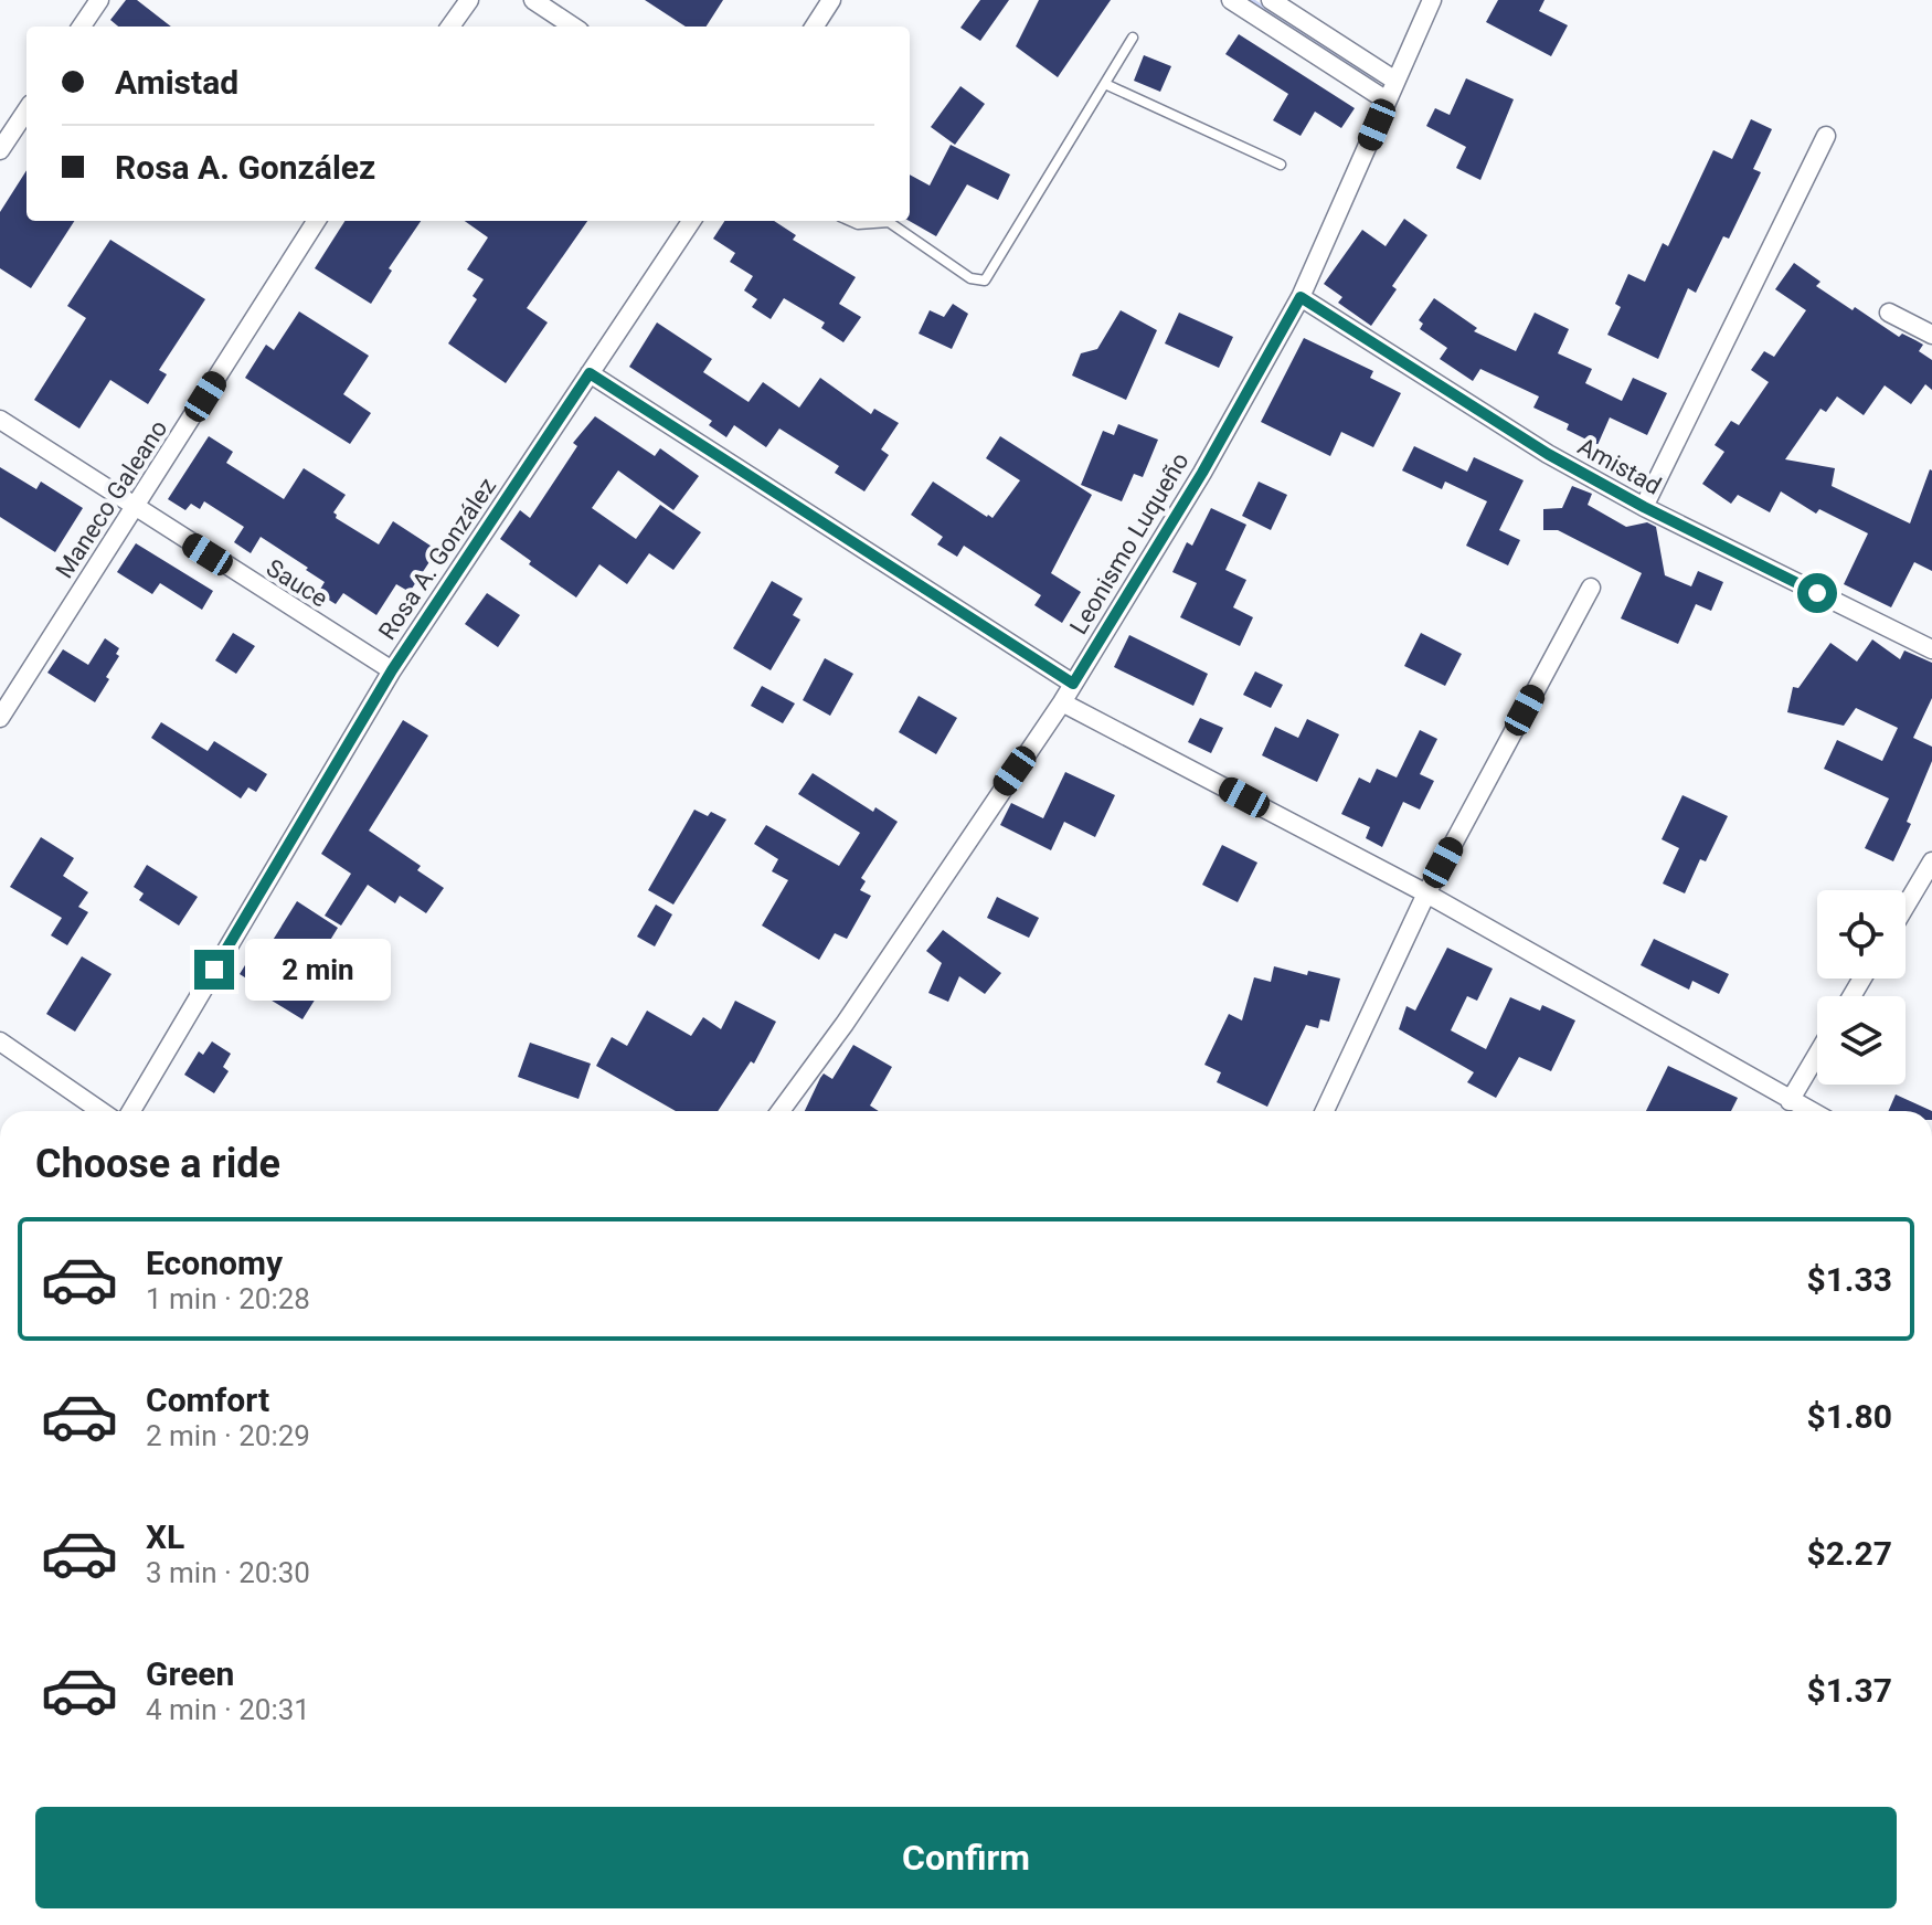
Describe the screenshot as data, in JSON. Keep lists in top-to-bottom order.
{
  "streets": {
    "street": [
      "Amistad",
      "Maneco Galeano",
      "Leonismo Luqueño",
      "Rosa A. González",
      "Sauce"
    ]
  },
  "crossings": [
    ["Amistad", "Leonismo Luqueño"],
    ["Maneco Galeano", "Sauce"],
    ["Rosa A. González", "Sauce"]
  ],
  "page": {
    "banner": ["Amistad", "Rosa A. González"],
    "bubble": "2 min",
    "heading": "Choose a ride",
    "list": [
      {
        "name": "Economy",
        "note": "1 min · 20:28",
        "value": "$1.33"
      },
      {
        "name": "Comfort",
        "note": "2 min · 20:29",
        "value": "$1.80"
      },
      {
        "name": "XL",
        "note": "3 min · 20:30",
        "value": "$2.27"
      },
      {
        "name": "Green",
        "note": "4 min · 20:31",
        "value": "$1.37"
      }
    ],
    "buttons": "Confirm"
  }
}
